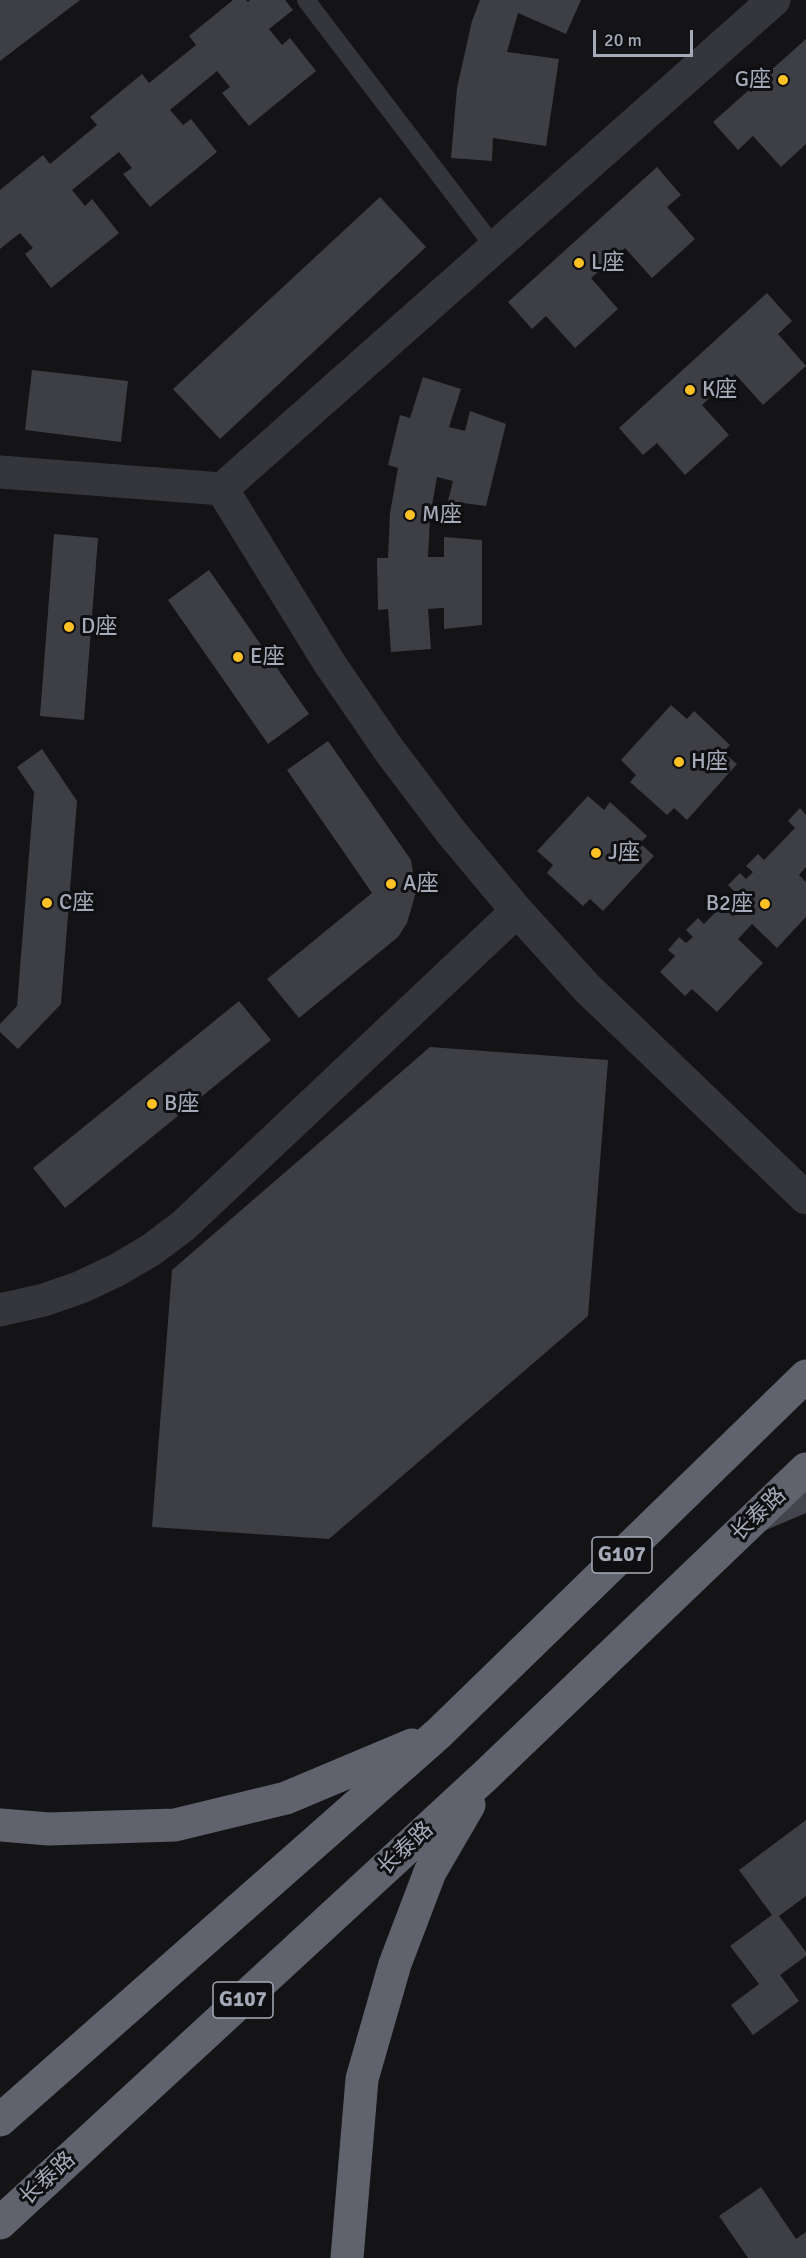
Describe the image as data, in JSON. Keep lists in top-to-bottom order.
{
  "streets": {
    "highway": ["长泰路", "G107"]
  },
  "places": [
    "G座",
    "L座",
    "K座",
    "M座",
    "D座",
    "E座",
    "H座",
    "J座",
    "A座",
    "C座",
    "B2座",
    "B座"
  ],
  "scale_bar": "20 m"
}
